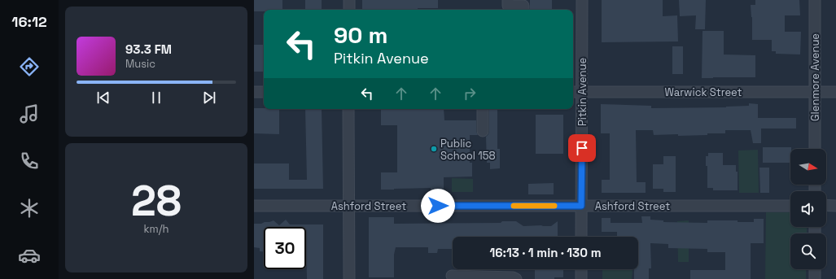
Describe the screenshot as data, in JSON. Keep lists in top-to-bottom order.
{
  "streets": {
    "street": [
      "Glenmore Avenue",
      "Pitkin Avenue",
      "Warwick Street",
      "Ashford Street"
    ]
  },
  "crossings": [
    ["Glenmore Avenue", "Warwick Street"],
    ["Pitkin Avenue", "Warwick Street"],
    ["Pitkin Avenue", "Ashford Street"]
  ],
  "places": ["Public School 158"],
  "north": "right",
  "page": {
    "tabs": "16:12",
    "turn": ["90 m", "Pitkin Avenue"],
    "song": ["93.3 FM", "Music"],
    "tile": ["28", "km/h"],
    "limit": "30",
    "trip": "16:13 · 1 min · 130 m"
  }
}
